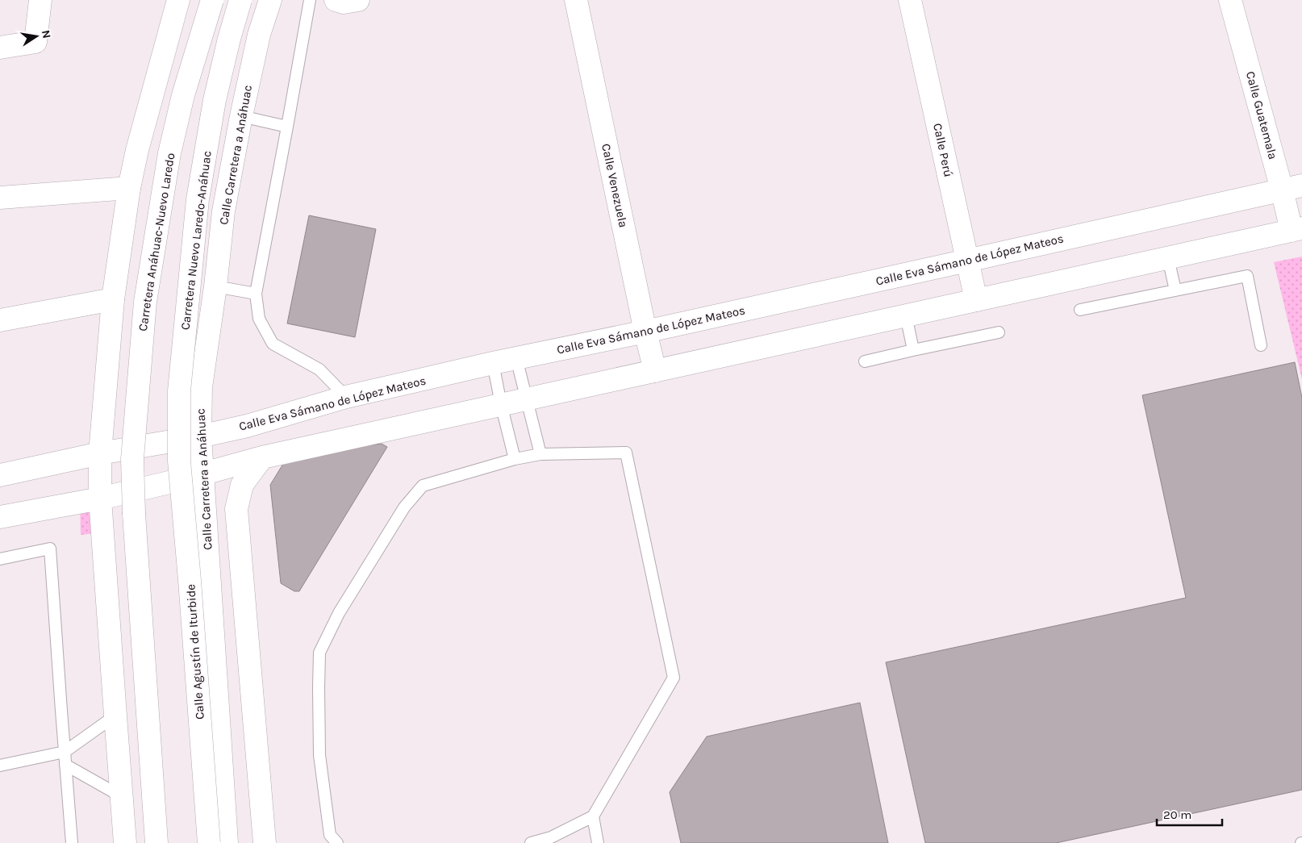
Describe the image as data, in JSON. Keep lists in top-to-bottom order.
{
  "streets": {
    "main road": [
      "Calle Guatemala",
      "Calle Perú",
      "Calle Carretera a Anáhuac",
      "Calle Venezuela",
      "Carretera Nuevo Laredo-Anáhuac",
      "Carretera Anáhuac-Nuevo Laredo",
      "Calle Eva Sámano de López Mateos",
      "Calle Agustín de Iturbide"
    ]
  },
  "crossings": [
    ["Calle Guatemala", "Calle Eva Sámano de López Mateos"],
    ["Calle Perú", "Calle Eva Sámano de López Mateos"],
    ["Calle Carretera a Anáhuac", "Calle Eva Sámano de López Mateos"],
    ["Calle Venezuela", "Calle Eva Sámano de López Mateos"],
    ["Carretera Nuevo Laredo-Anáhuac", "Calle Agustín de Iturbide"]
  ],
  "scale_bar": "20 m",
  "north": "right"
}
